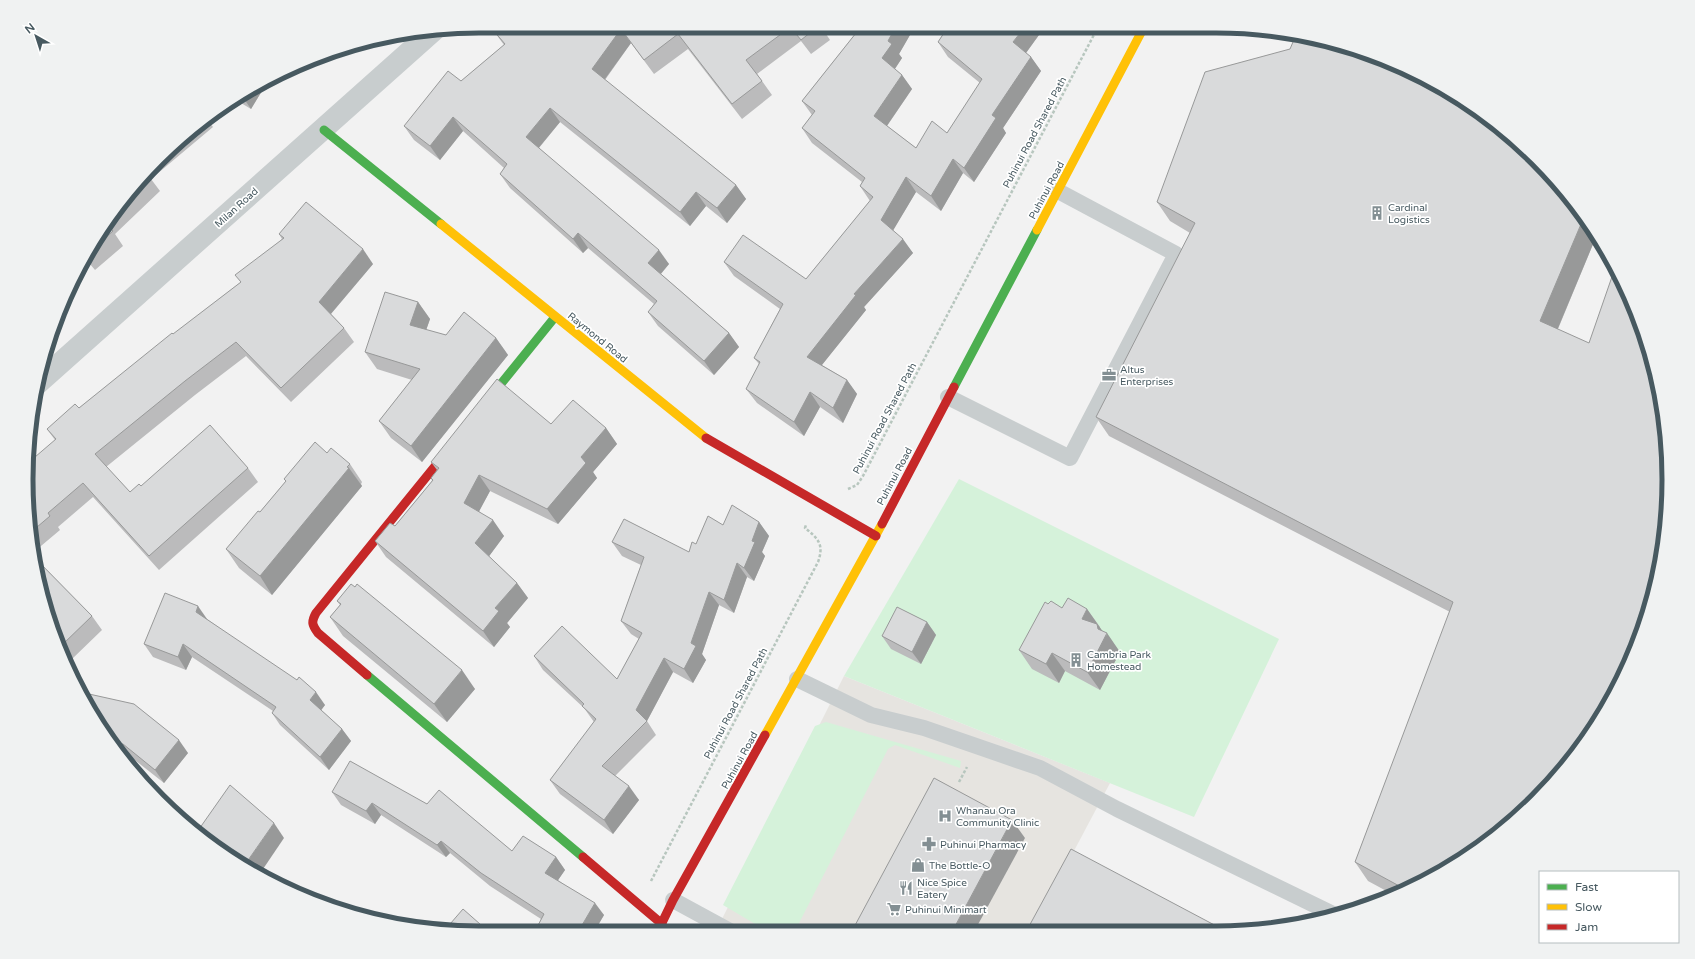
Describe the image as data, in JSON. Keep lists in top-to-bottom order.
{
  "streets": {
    "street": ["Puhinui Road", "Milan Road", "Raymond Road"],
    "path": ["Puhinui Road Shared Path"]
  },
  "crossings": [
    ["Puhinui Road Shared Path", "Raymond Road"],
    ["Puhinui Road", "Raymond Road"],
    ["Milan Road", "Raymond Road"]
  ],
  "places": {
    "building": ["Cardinal Logistics", "Cambria Park Homestead"],
    "office": ["Altus Enterprises"],
    "hospital": ["Whanau Ora Community Clinic"],
    "pharmacy": ["Puhinui Pharmacy"],
    "shop": ["The Bottle-O"],
    "restaurant": ["Nice Spice Eatery"],
    "supermarket": ["Puhinui Minimart"]
  },
  "legend": ["Fast", "Slow", "Jam"],
  "north": "top left"
}
